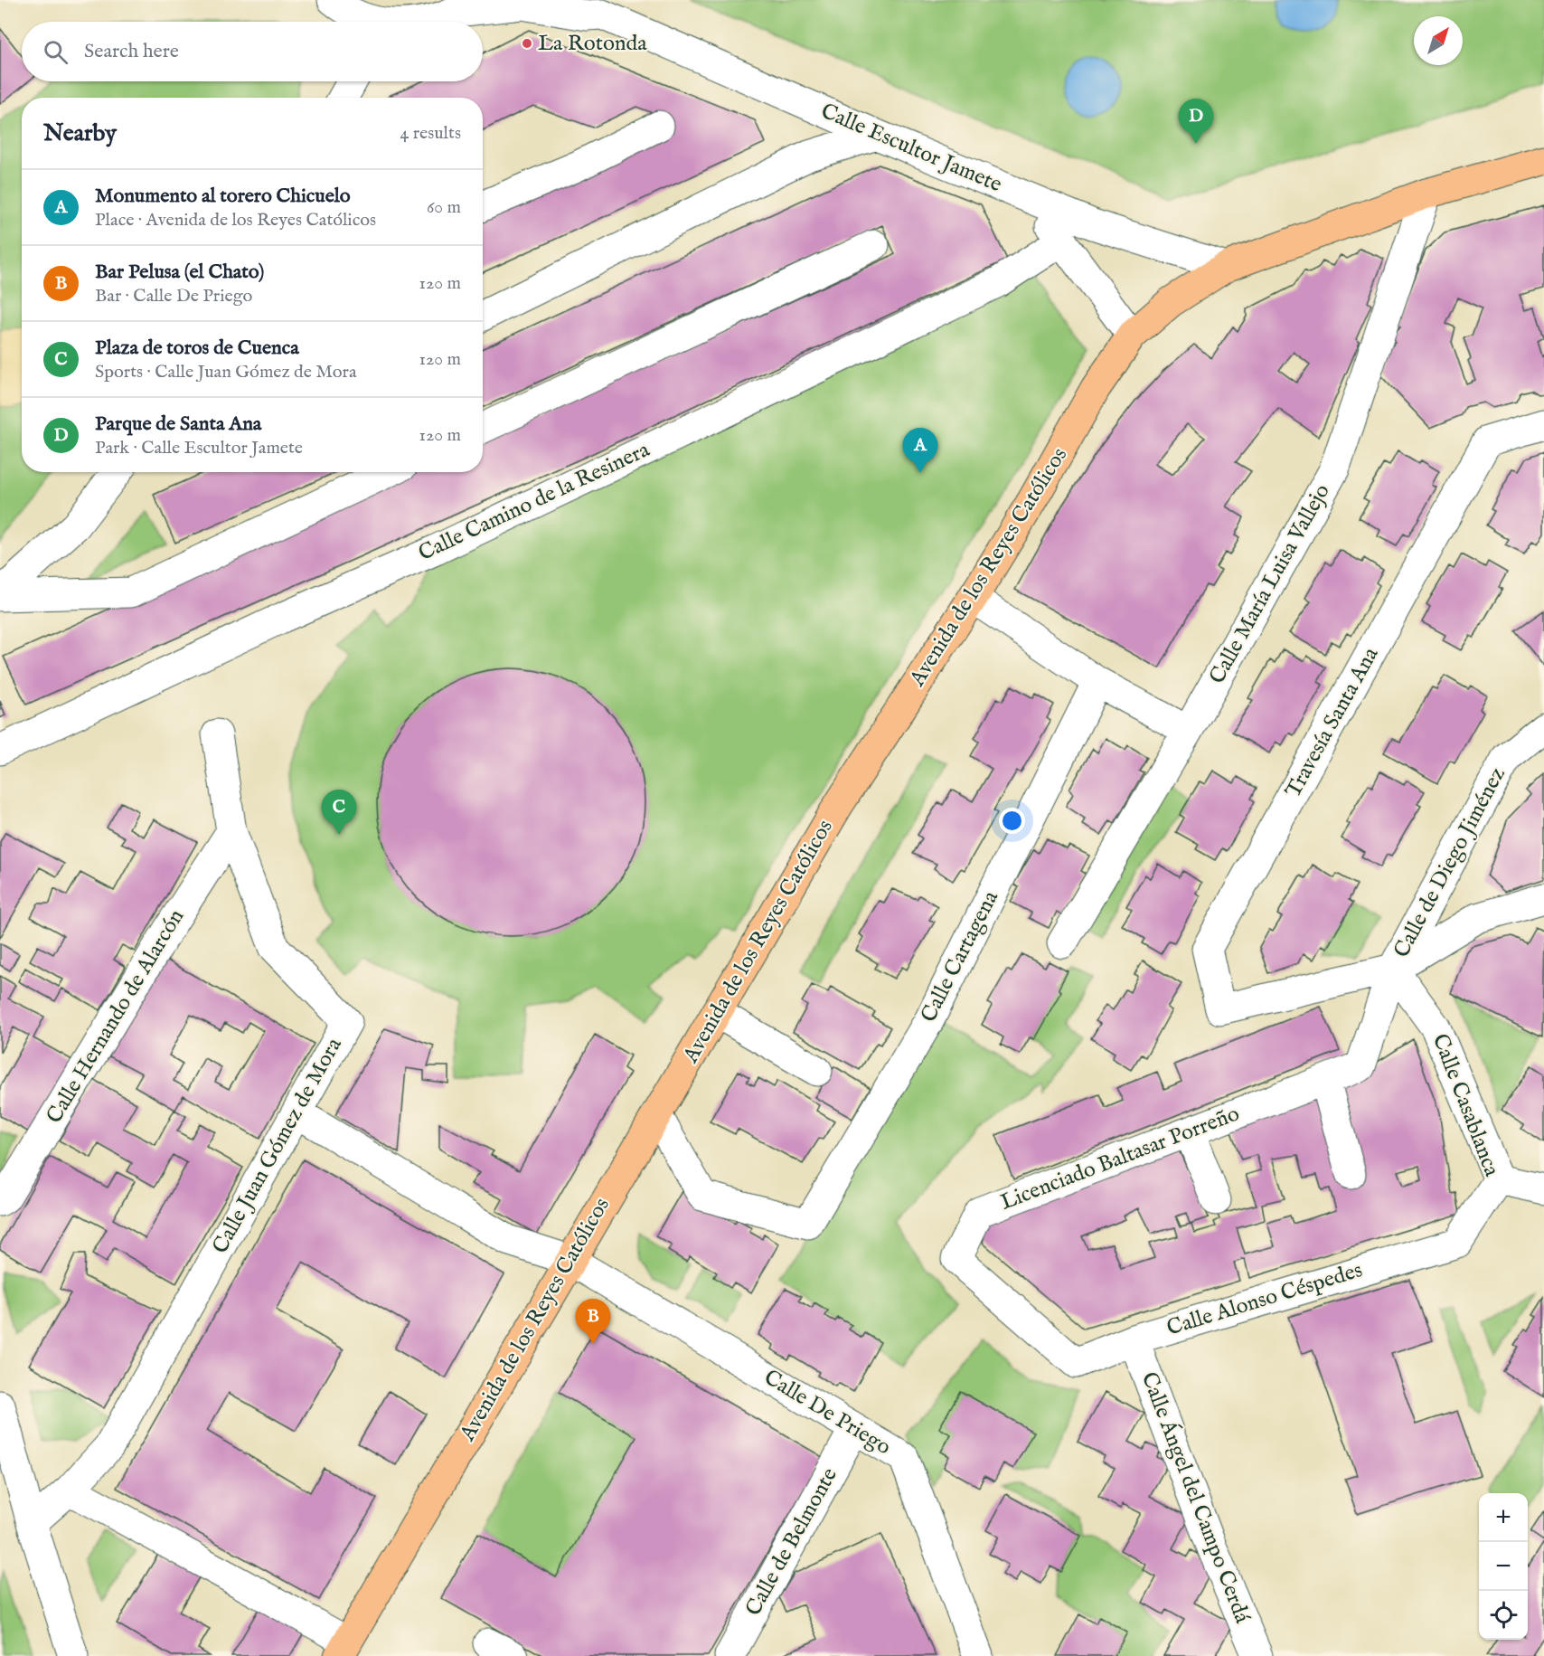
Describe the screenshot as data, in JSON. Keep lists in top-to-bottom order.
{
  "streets": {
    "main road": ["Avenida de los Reyes Católicos"],
    "street": [
      "Calle Escultor Jamete",
      "Calle Camino de la Resinera",
      "Calle María Luisa Vallejo",
      "Travesía Santa Ana",
      "Calle de Diego Jiménez",
      "Calle Cartagena",
      "Calle Hernando de Alarcón",
      "Calle Casablanca",
      "Calle Juan Gómez de Mora",
      "Licenciado Baltasar Porreño",
      "Calle Alonso Céspedes",
      "Calle De Priego",
      "Calle Ángel del Campo Cerdá",
      "Calle de Belmonte"
    ]
  },
  "crossings": [
    ["Calle Escultor Jamete", "Avenida de los Reyes Católicos"],
    ["Avenida de los Reyes Católicos", "Calle María Luisa Vallejo"],
    ["Avenida de los Reyes Católicos", "Calle Cartagena"],
    ["Avenida de los Reyes Católicos", "Calle De Priego"],
    ["Travesía Santa Ana", "Calle de Diego Jiménez"],
    ["Calle de Diego Jiménez", "Calle Casablanca"],
    ["Calle de Diego Jiménez", "Licenciado Baltasar Porreño"],
    ["Calle Hernando de Alarcón", "Calle Juan Gómez de Mora"],
    ["Calle Casablanca", "Licenciado Baltasar Porreño"],
    ["Calle Casablanca", "Calle Alonso Céspedes"],
    ["Calle Juan Gómez de Mora", "Calle De Priego"],
    ["Licenciado Baltasar Porreño", "Calle Alonso Céspedes"],
    ["Calle Alonso Céspedes", "Calle Ángel del Campo Cerdá"],
    ["Calle De Priego", "Calle de Belmonte"]
  ],
  "places": ["La Rotonda"],
  "north": "top right",
  "page": {
    "search": "Search here",
    "heading": ["Nearby", "4 results"],
    "pins": [
      "D",
      "A",
      "C",
      "B"
    ],
    "list": [
      {
        "mark": "A",
        "name": "Monumento al torero Chicuelo",
        "note": "Place · Avenida de los Reyes Católicos",
        "value": "60 m"
      },
      {
        "mark": "B",
        "name": "Bar Pelusa (el Chato)",
        "note": "Bar · Calle De Priego",
        "value": "120 m"
      },
      {
        "mark": "C",
        "name": "Plaza de toros de Cuenca",
        "note": "Sports · Calle Juan Gómez de Mora",
        "value": "120 m"
      },
      {
        "mark": "D",
        "name": "Parque de Santa Ana",
        "note": "Park · Calle Escultor Jamete",
        "value": "120 m"
      }
    ],
    "map_buttons": ["+", "−"]
  }
}
